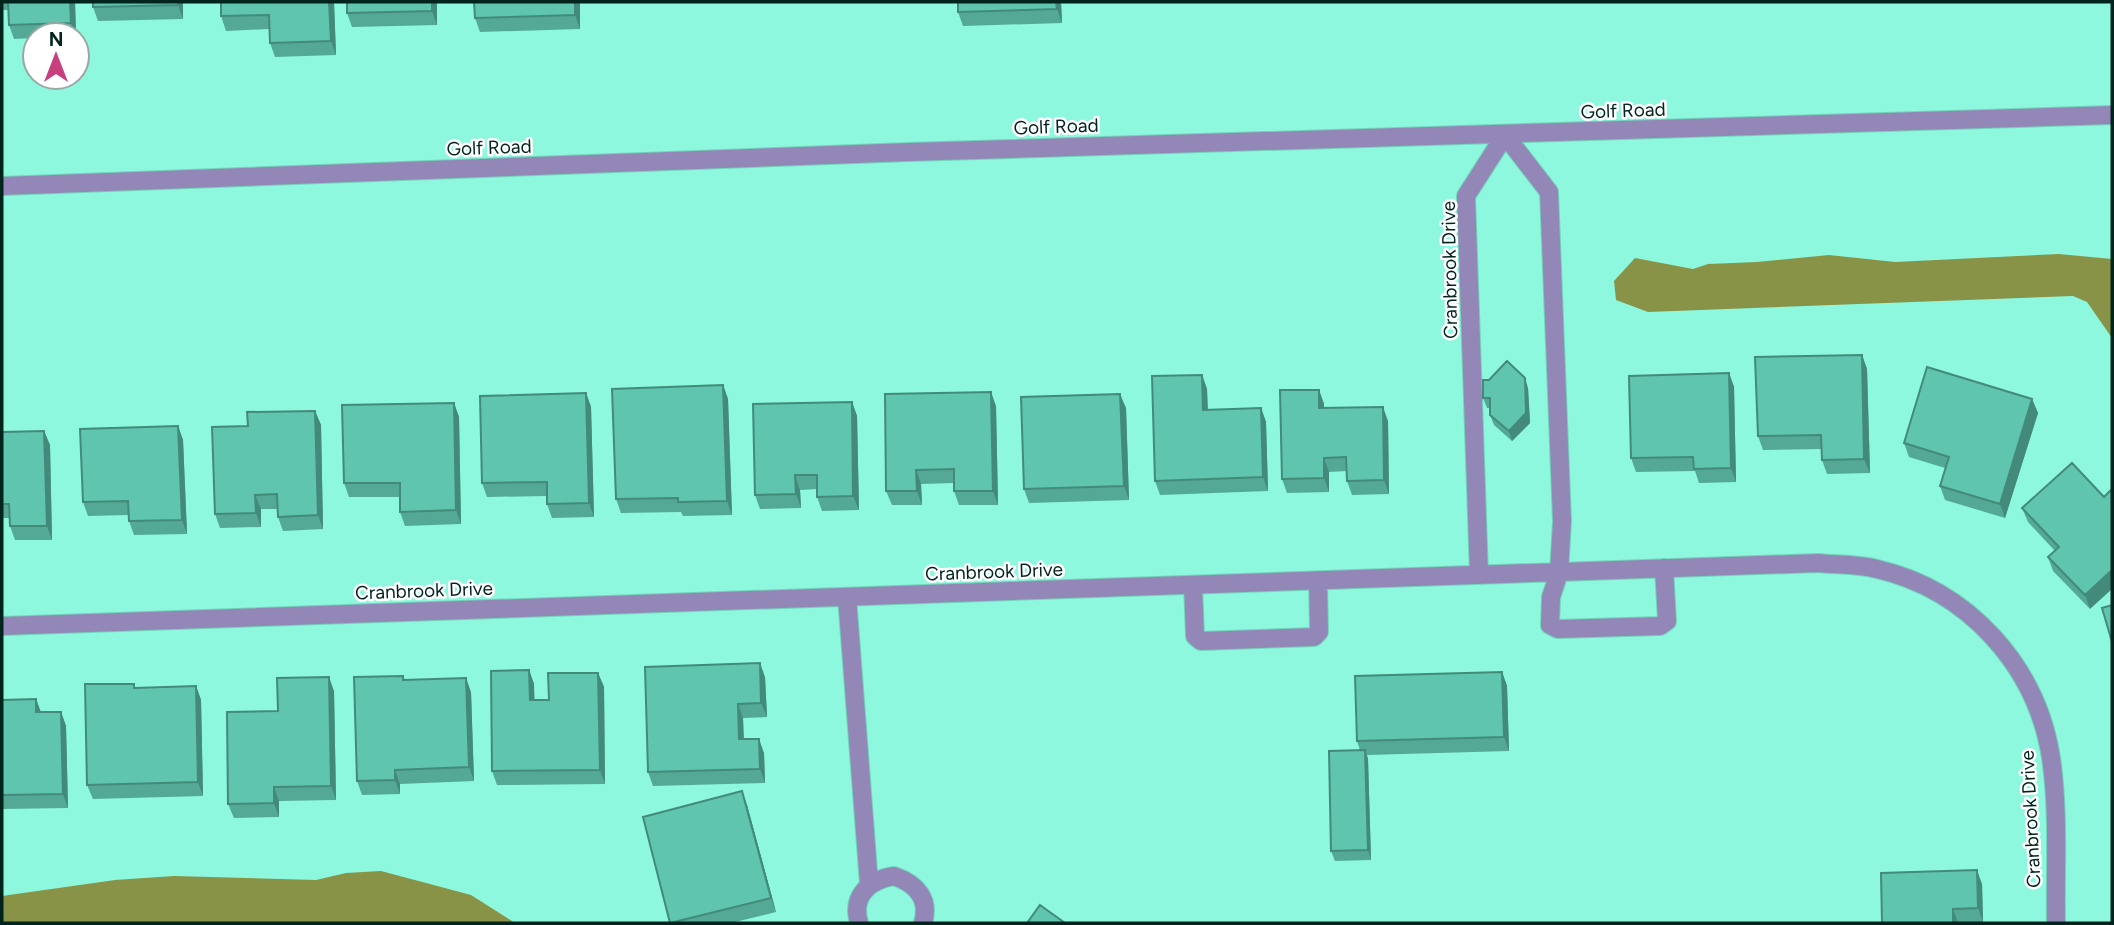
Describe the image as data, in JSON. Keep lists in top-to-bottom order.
{
  "streets": {
    "street": ["Golf Road", "Cranbrook Drive"]
  },
  "crossings": [
    ["Golf Road", "Cranbrook Drive"]
  ],
  "north": "top"
}
